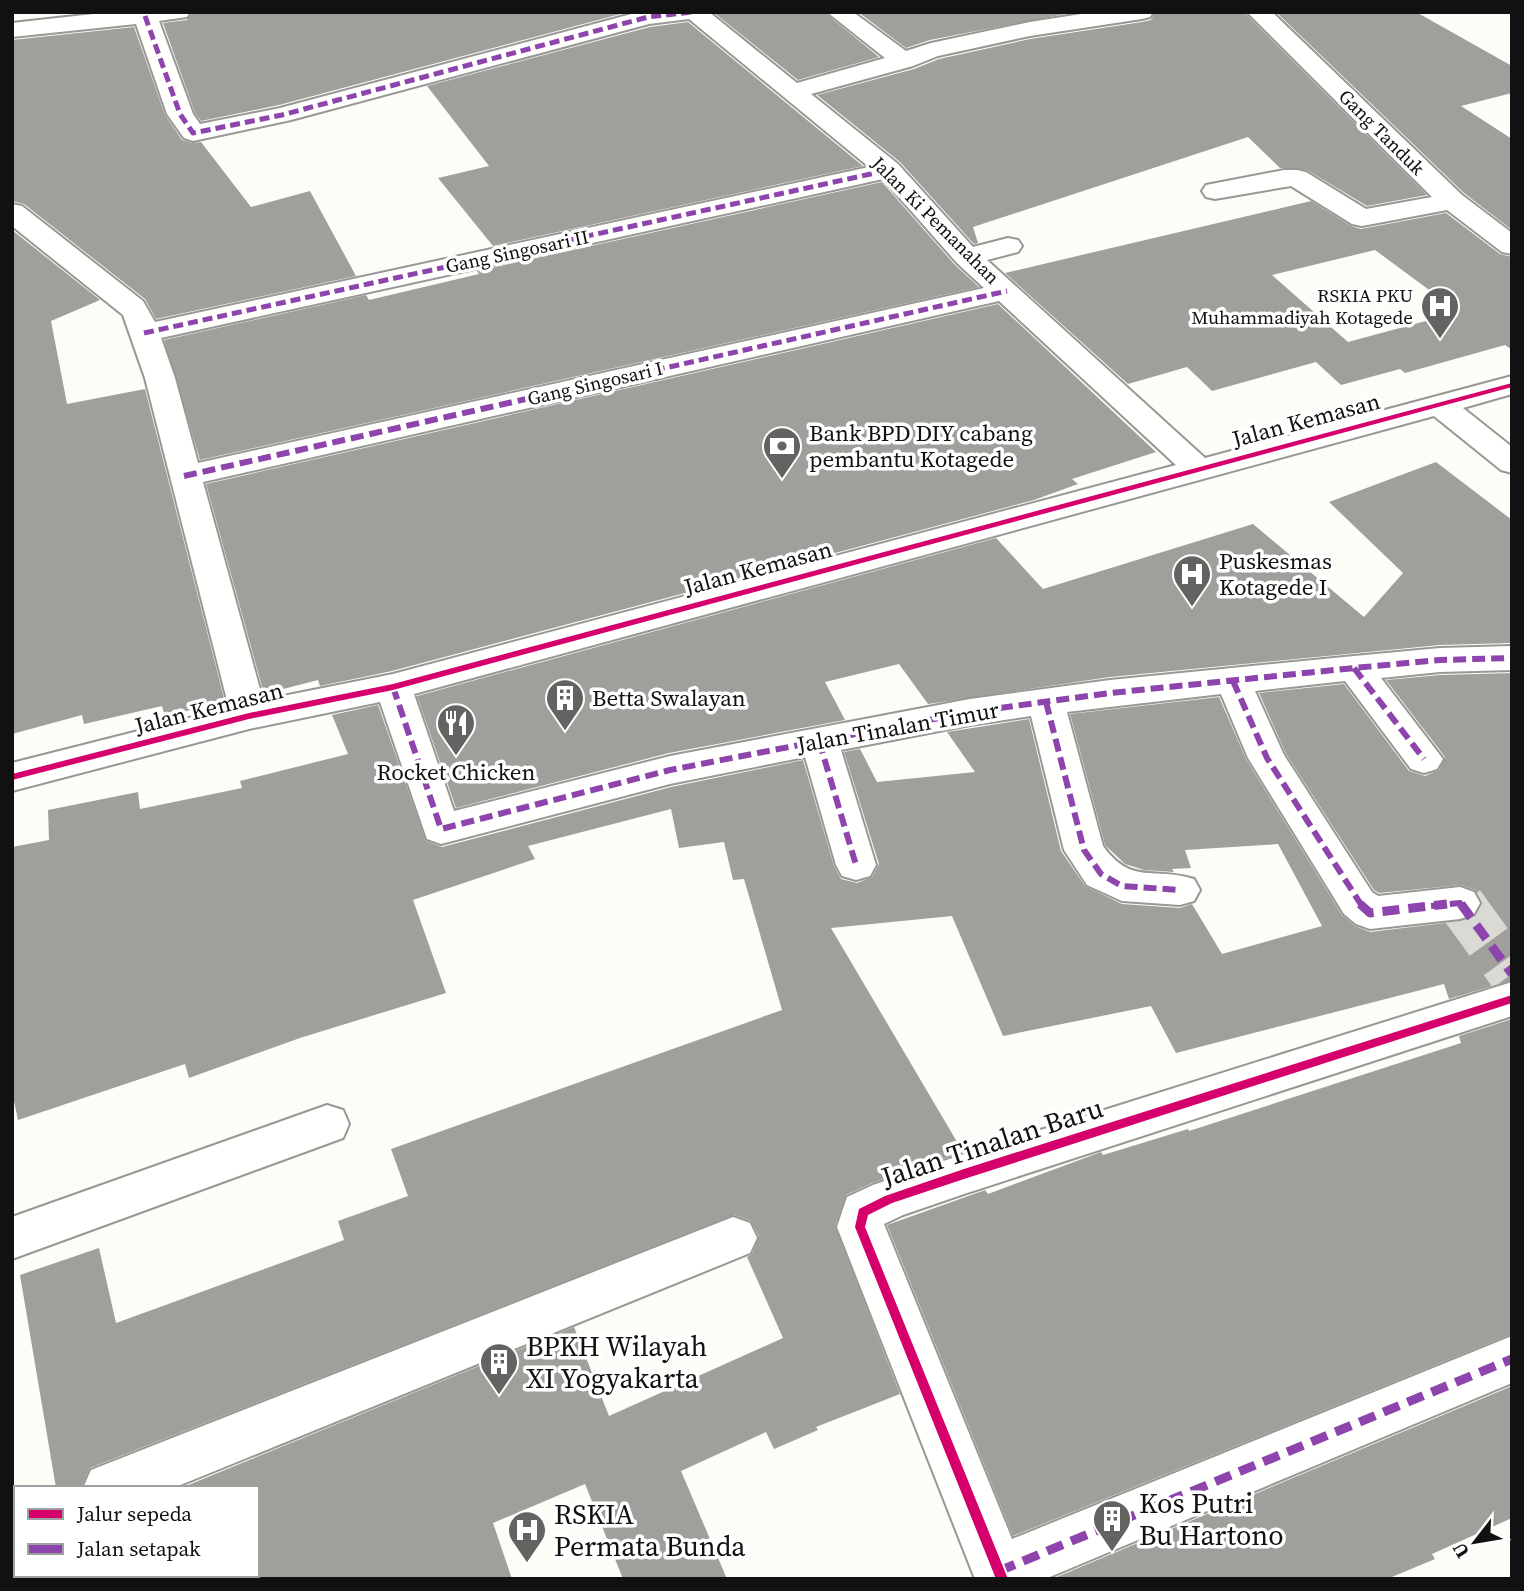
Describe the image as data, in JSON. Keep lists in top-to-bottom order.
{
  "streets": {
    "street": [
      "Gang Tanduk",
      "Jalan Ki Pemanahan",
      "Gang Singosari II",
      "Gang Singosari I",
      "Jalan Kemasan",
      "Jalan Tinalan Timur",
      "Jalan Tinalan Baru"
    ]
  },
  "crossings": [
    ["Jalan Ki Pemanahan", "Gang Singosari II"],
    ["Jalan Ki Pemanahan", "Gang Singosari I"],
    ["Jalan Ki Pemanahan", "Jalan Kemasan"],
    ["Jalan Kemasan", "Jalan Tinalan Timur"]
  ],
  "places": {
    "hospital": ["RSKIA PKU Muhammadiyah Kotagede", "Puskesmas Kotagede I", "RSKIA Permata Bunda"],
    "bank": ["Bank BPD DIY cabang pembantu Kotagede"],
    "building": ["Betta Swalayan", "BPKH Wilayah XI Yogyakarta", "Kos Putri Bu Hartono"],
    "restaurant": ["Rocket Chicken"]
  },
  "legend": ["Jalur sepeda", "Jalan setapak"],
  "north": "bottom left"
}
